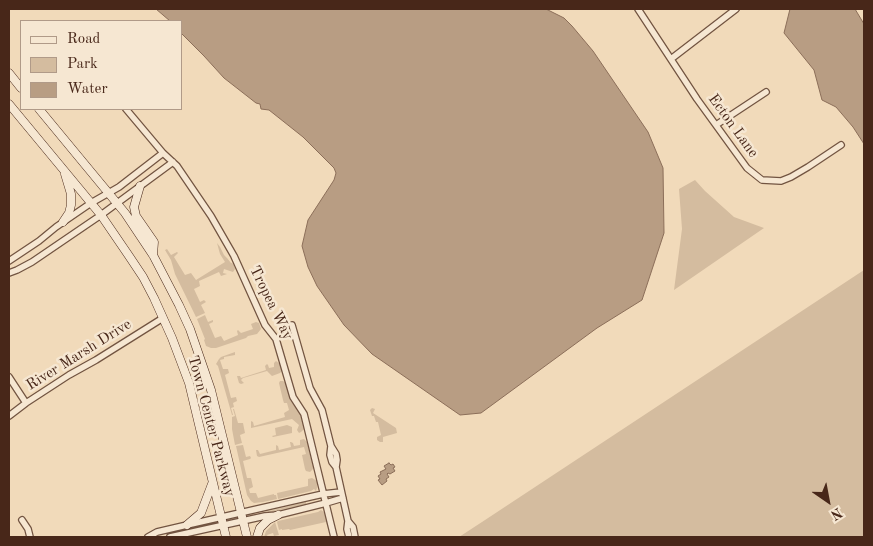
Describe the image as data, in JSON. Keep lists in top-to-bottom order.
{
  "streets": {
    "main road": ["Town Center Parkway"],
    "street": ["Ecton Lane", "Tropea Way", "River Marsh Drive"]
  },
  "crossings": [
    ["River Marsh Drive", "Town Center Parkway"]
  ],
  "legend": ["Road", "Park", "Water"],
  "north": "bottom right"
}
